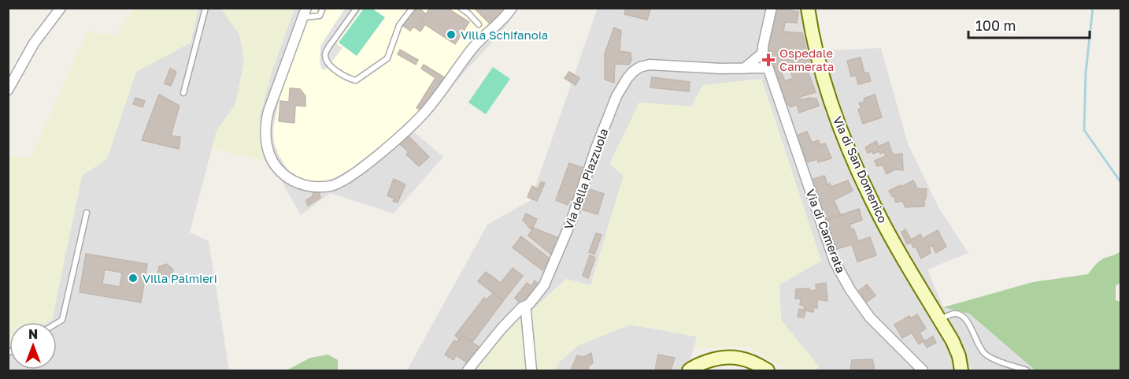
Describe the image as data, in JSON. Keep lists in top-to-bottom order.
{
  "streets": {
    "main road": ["Via di San Domenico"],
    "street": ["Via della Piazzuola", "Via di Camerata"]
  },
  "crossings": [
    ["Via della Piazzuola", "Via di Camerata"]
  ],
  "places": {
    "other": ["Villa Schifanoia", "Villa Palmieri"],
    "health": ["Ospedale Camerata"]
  },
  "scale_bar": "100 m",
  "north": "top"
}
